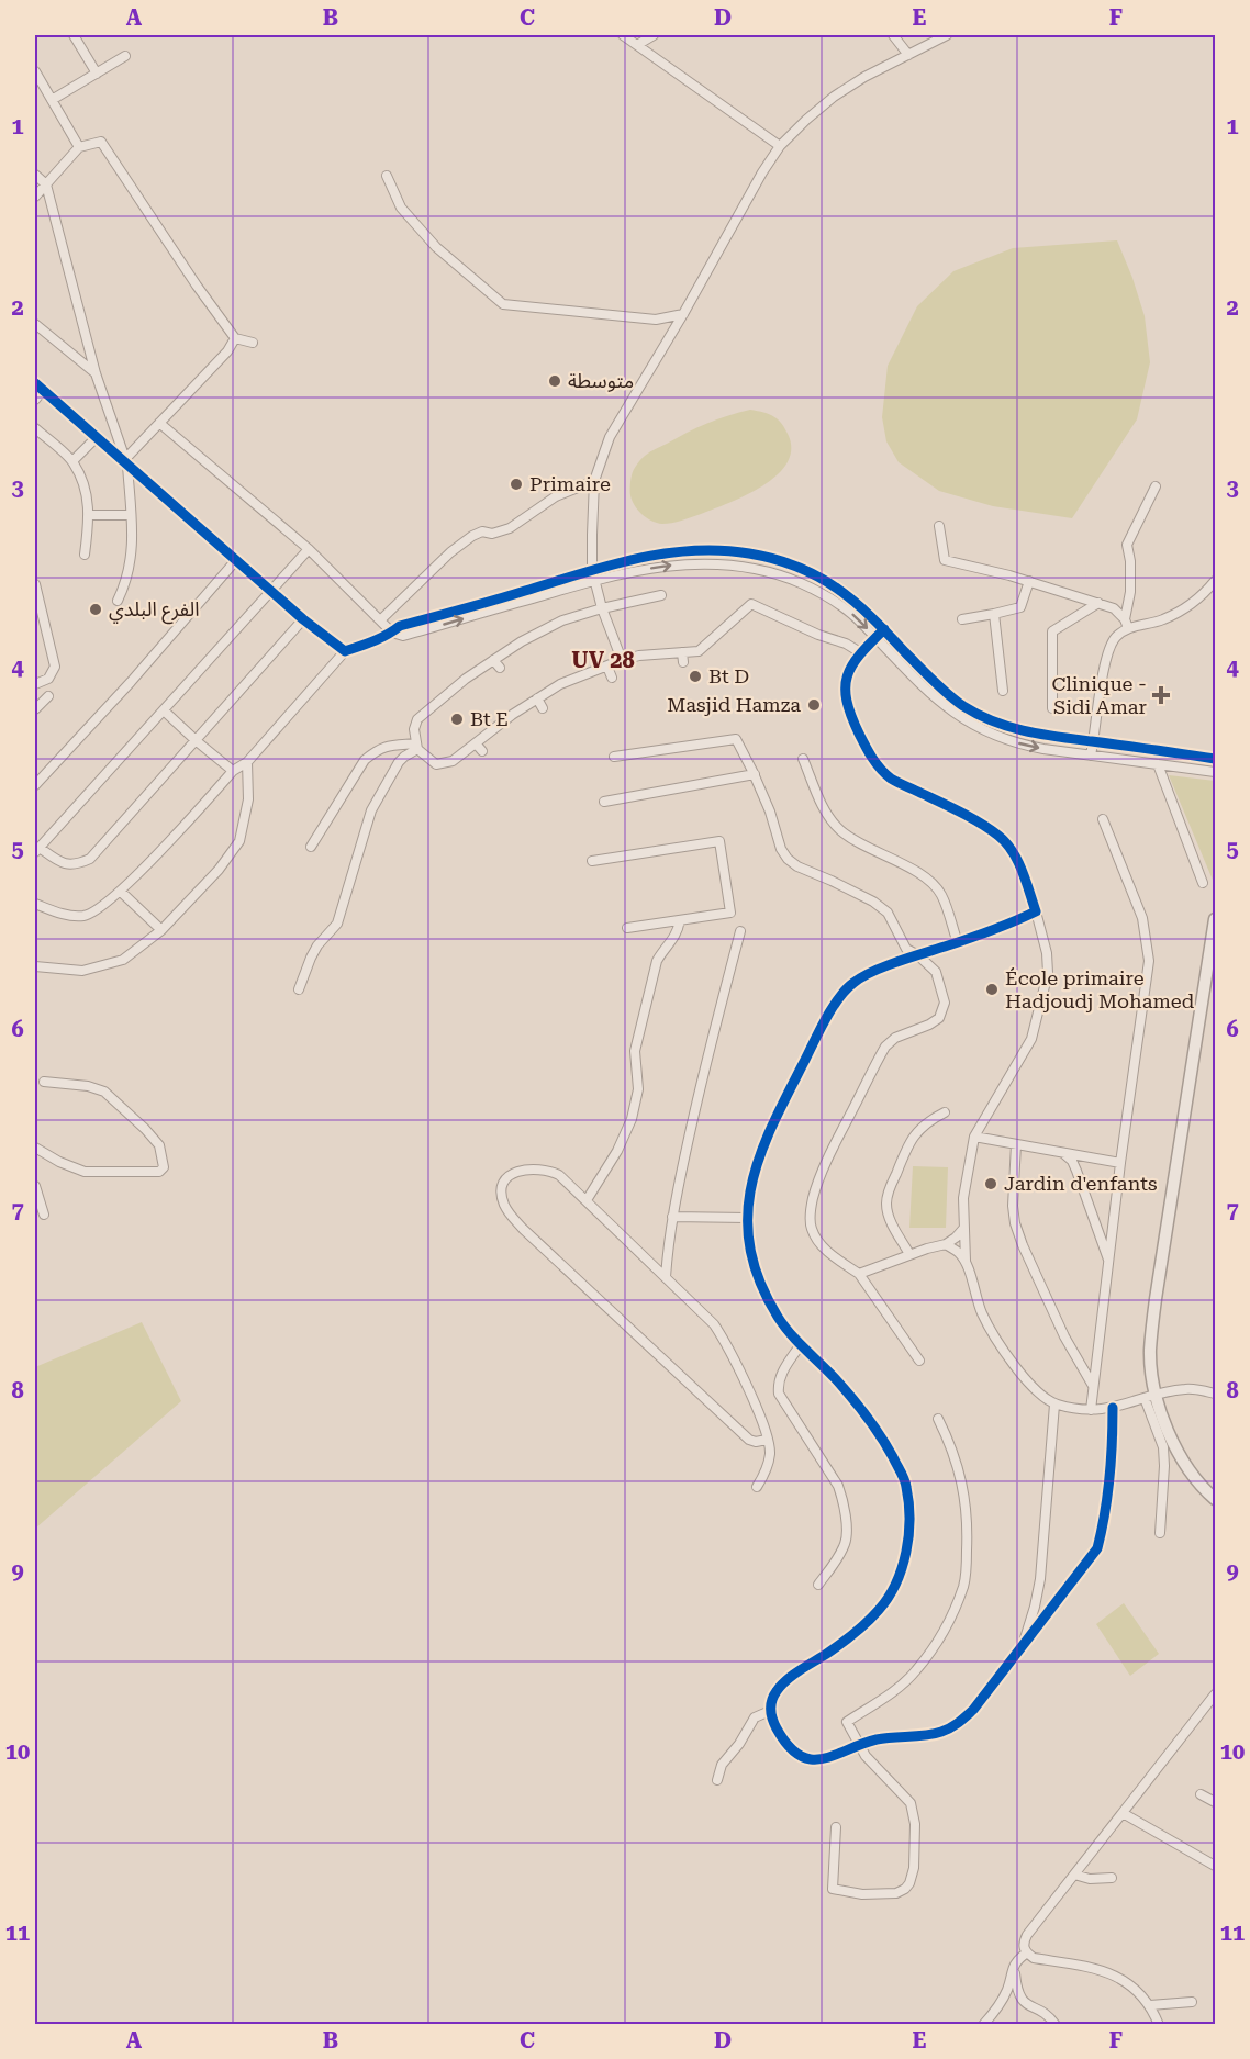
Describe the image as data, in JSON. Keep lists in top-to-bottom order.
{
  "districts": ["UV 28"],
  "places": {
    "other": [
      "متوسطة",
      "Primaire",
      "الفرع البلدي",
      "Bt D",
      "Masjid Hamza",
      "Bt E",
      "École primaire Hadjoudj Mohamed",
      "Jardin d'enfants"
    ],
    "health": ["Clinique - Sidi Amar"]
  },
  "grid": {
    "columns": [
      "A",
      "B",
      "C",
      "D",
      "E",
      "F"
    ],
    "rows": [
      "1",
      "2",
      "3",
      "4",
      "5",
      "6",
      "7",
      "8",
      "9",
      "10",
      "11"
    ]
  }
}
